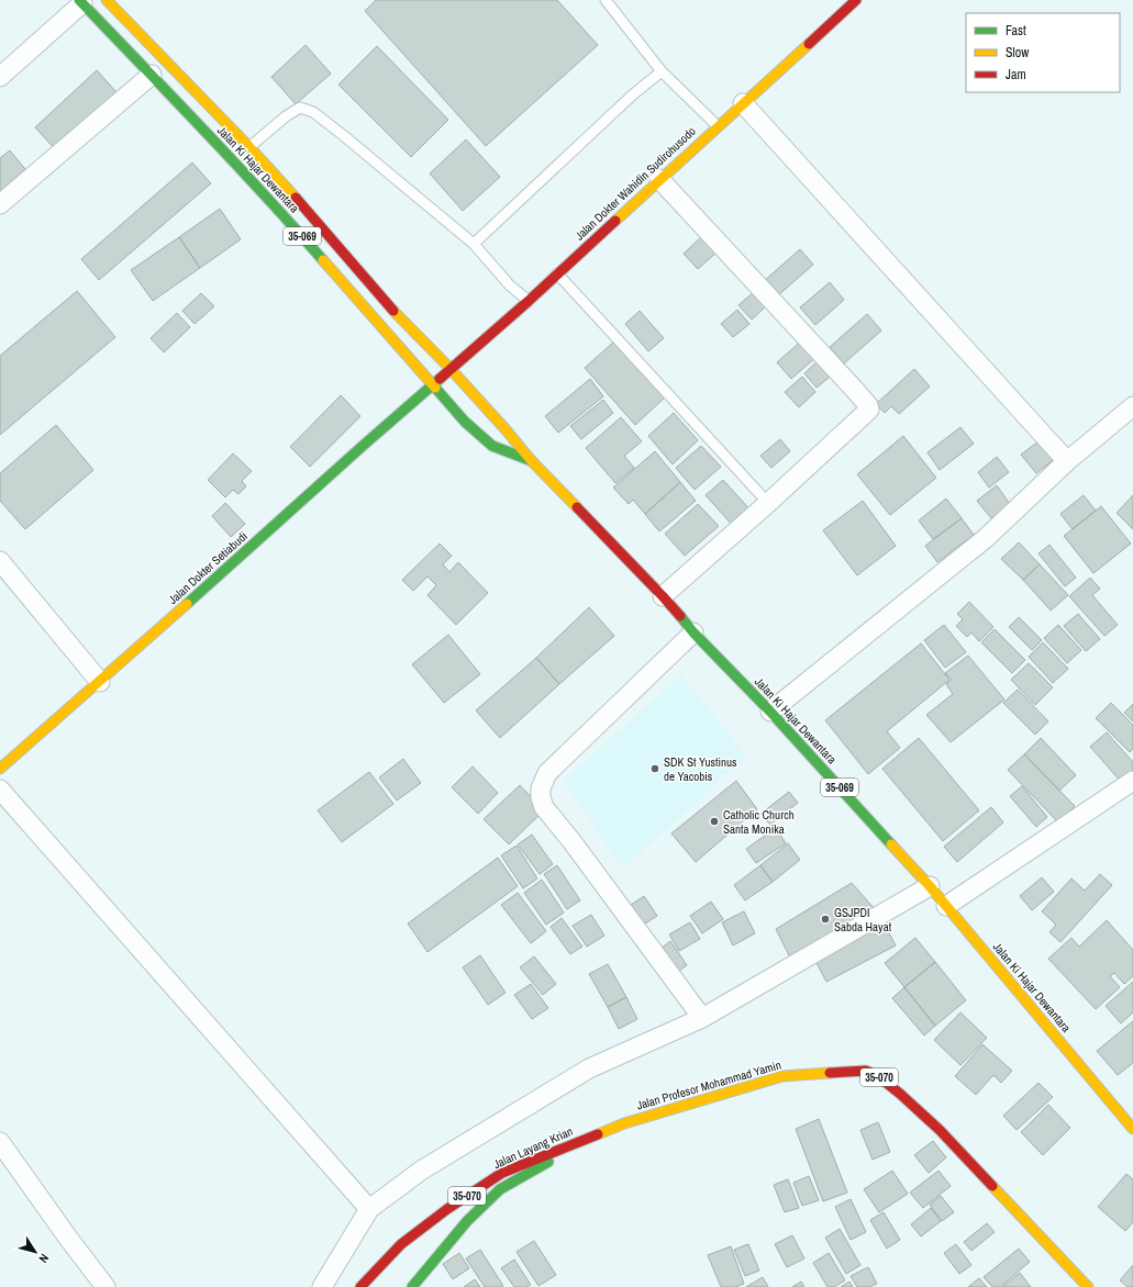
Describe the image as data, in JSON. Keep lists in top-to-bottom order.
{
  "streets": {
    "main road": [
      "Jalan Ki Hajar Dewantara",
      "Jalan Dokter Wahidin Sudirohusodo",
      "35-069",
      "Jalan Dokter Setiabudi",
      "35-070",
      "Jalan Profesor Mohammad Yamin",
      "Jalan Layang Krian"
    ]
  },
  "crossings": [
    ["Jalan Ki Hajar Dewantara", "Jalan Dokter Wahidin Sudirohusodo"],
    ["Jalan Ki Hajar Dewantara", "Jalan Dokter Setiabudi"],
    ["Jalan Dokter Wahidin Sudirohusodo", "Jalan Dokter Setiabudi"],
    ["Jalan Profesor Mohammad Yamin", "Jalan Layang Krian"]
  ],
  "places": ["SDK St Yustinus de Yacobis", "Catholic Church Santa Monika", "GSJPDI Sabda Hayat"],
  "legend": ["Fast", "Slow", "Jam"],
  "north": "bottom right"
}
